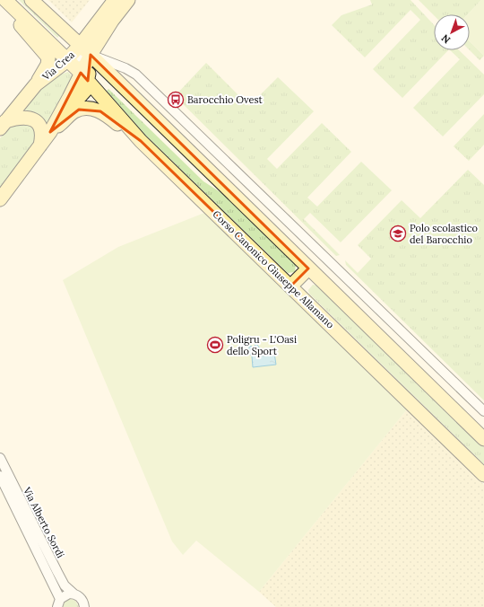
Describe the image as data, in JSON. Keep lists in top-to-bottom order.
{
  "streets": {
    "main road": ["Via Crea", "Corso Canonico Giuseppe Allamano"],
    "street": ["Via Alberto Sordi"]
  },
  "crossings": [
    ["Via Crea", "Corso Canonico Giuseppe Allamano"]
  ],
  "places": {
    "bus stop": ["Barocchio Ovest"],
    "school or university": ["Polo scolastico del Barocchio"],
    "sports": ["Poligru - L'Oasi dello Sport"]
  },
  "north": "bottom left"
}
